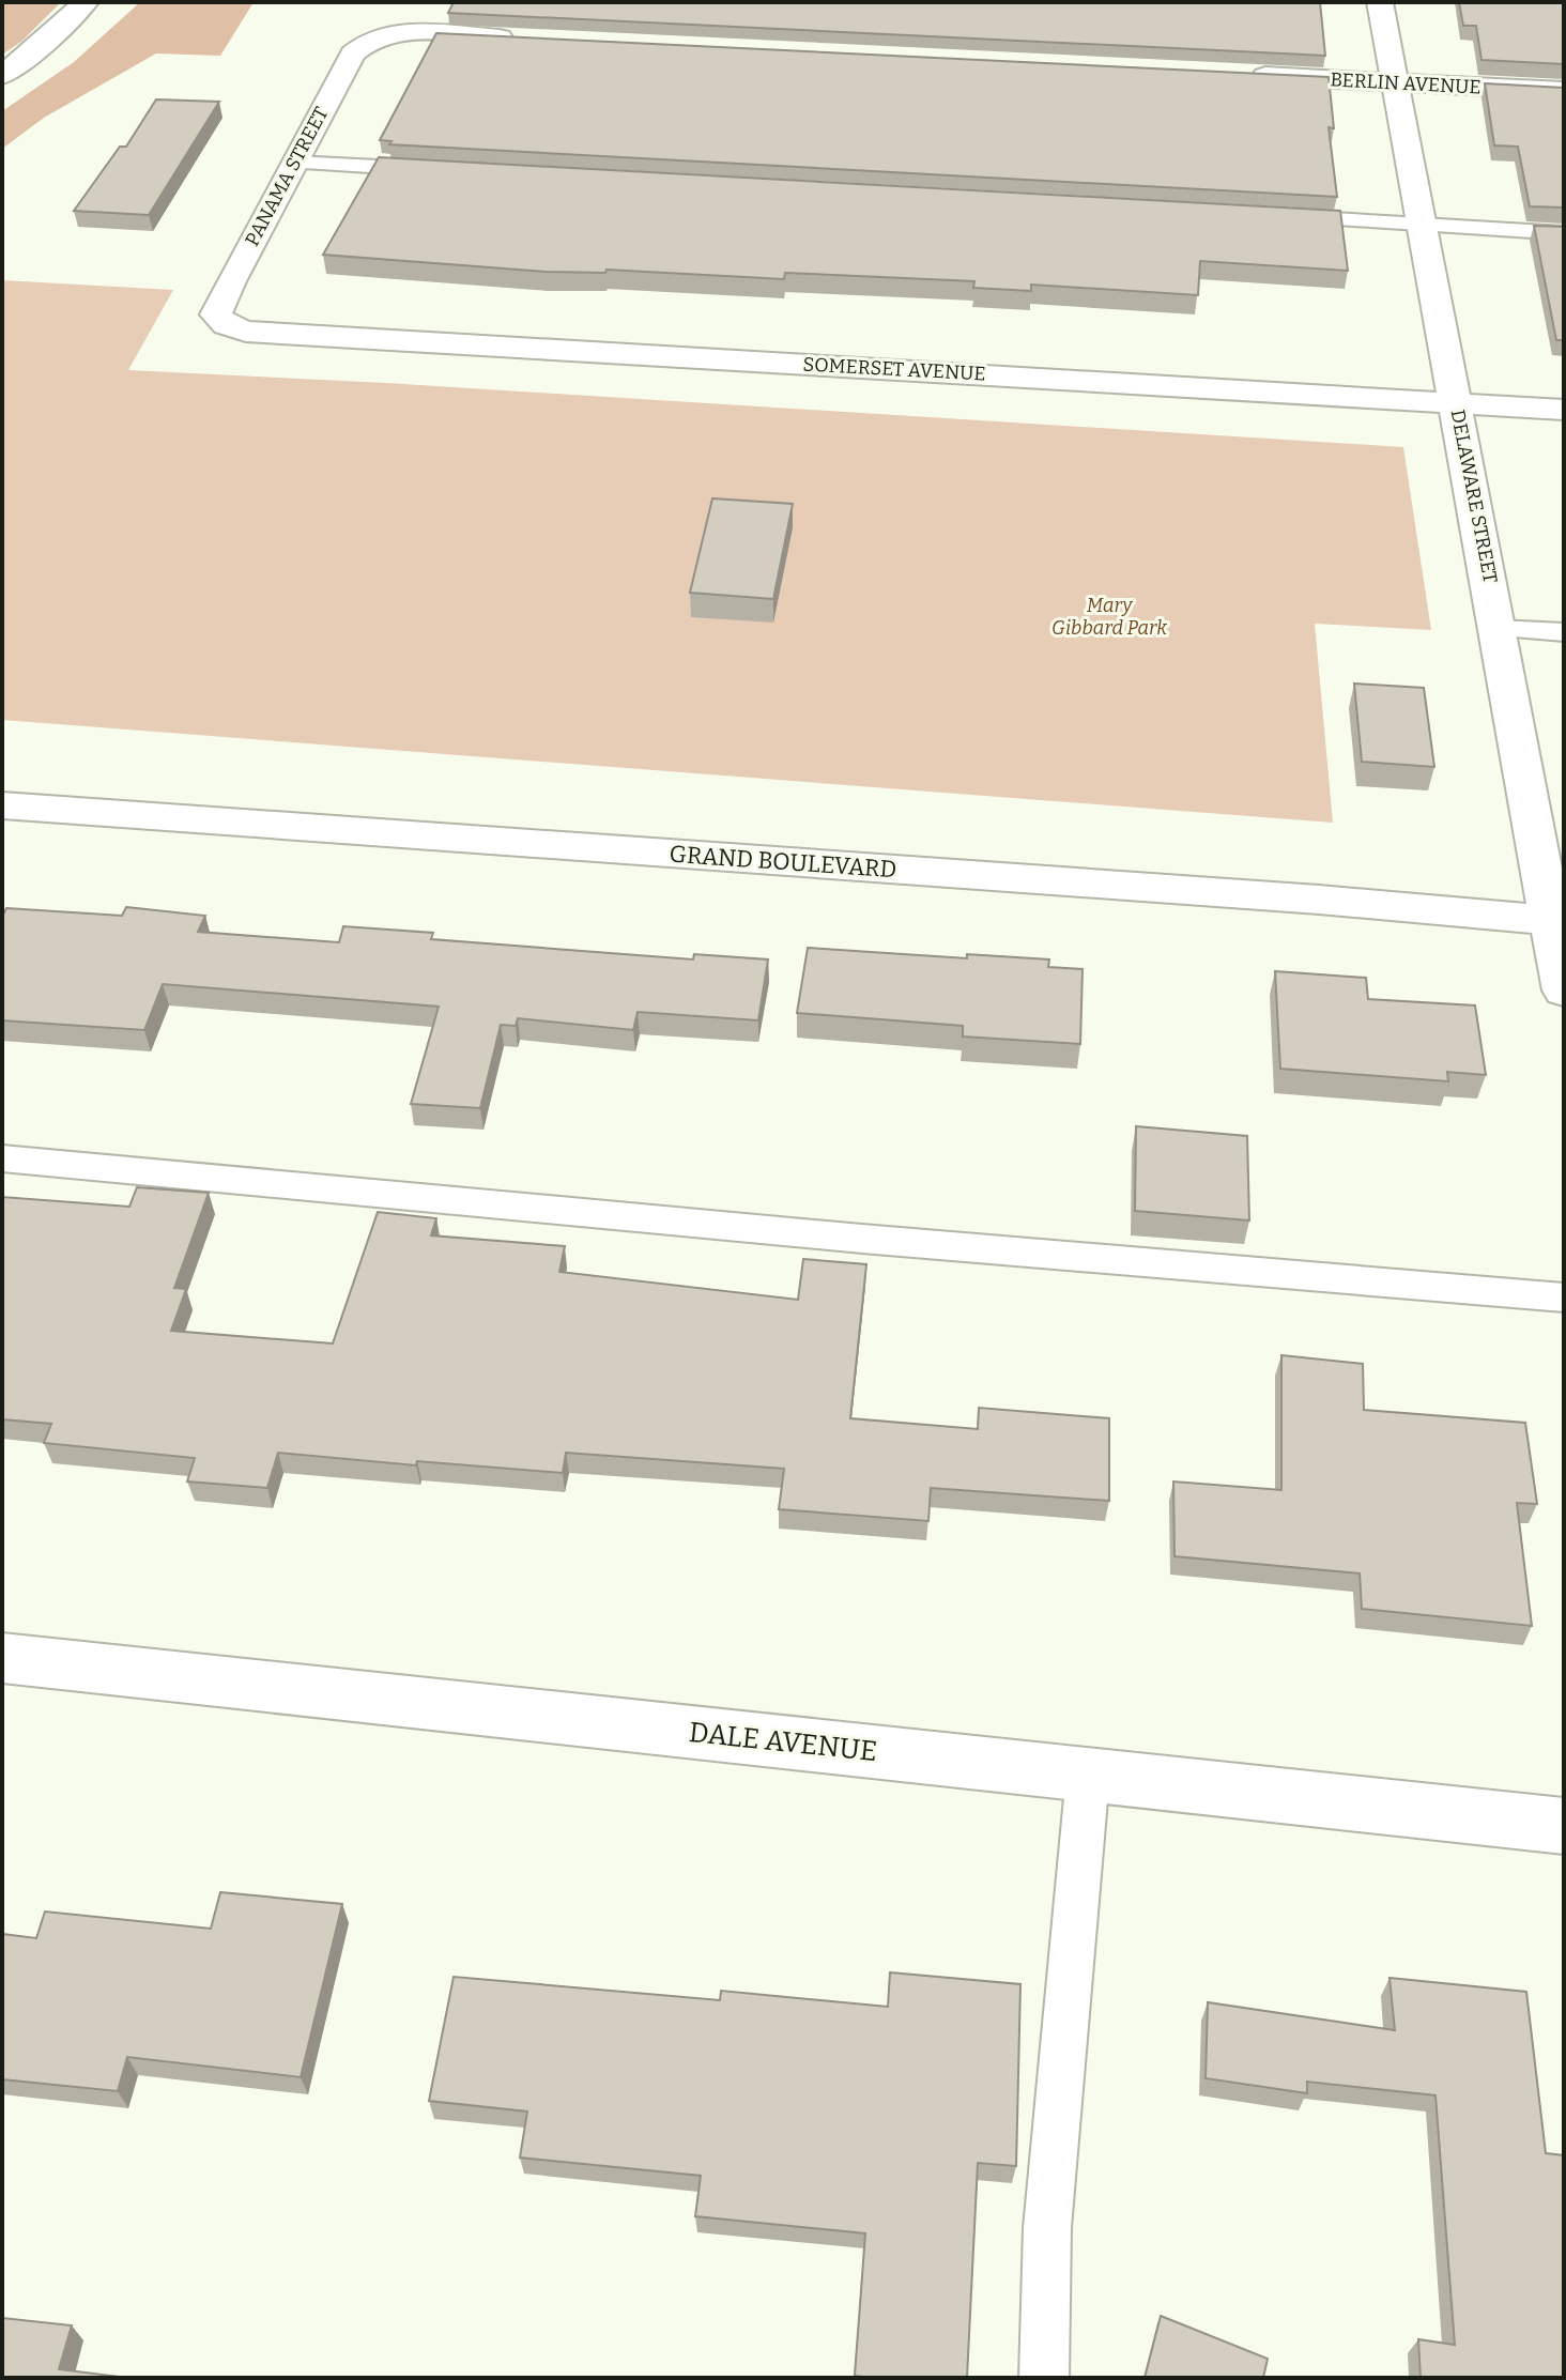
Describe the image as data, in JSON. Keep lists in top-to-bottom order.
{
  "streets": {
    "street": [
      "BERLIN AVENUE",
      "PANAMA STREET",
      "SOMERSET AVENUE",
      "DELAWARE STREET",
      "GRAND BOULEVARD",
      "DALE AVENUE"
    ]
  },
  "crossings": [
    ["BERLIN AVENUE", "DELAWARE STREET"],
    ["PANAMA STREET", "SOMERSET AVENUE"],
    ["SOMERSET AVENUE", "DELAWARE STREET"],
    ["DELAWARE STREET", "GRAND BOULEVARD"]
  ],
  "parks": ["Mary Gibbard Park"]
}
